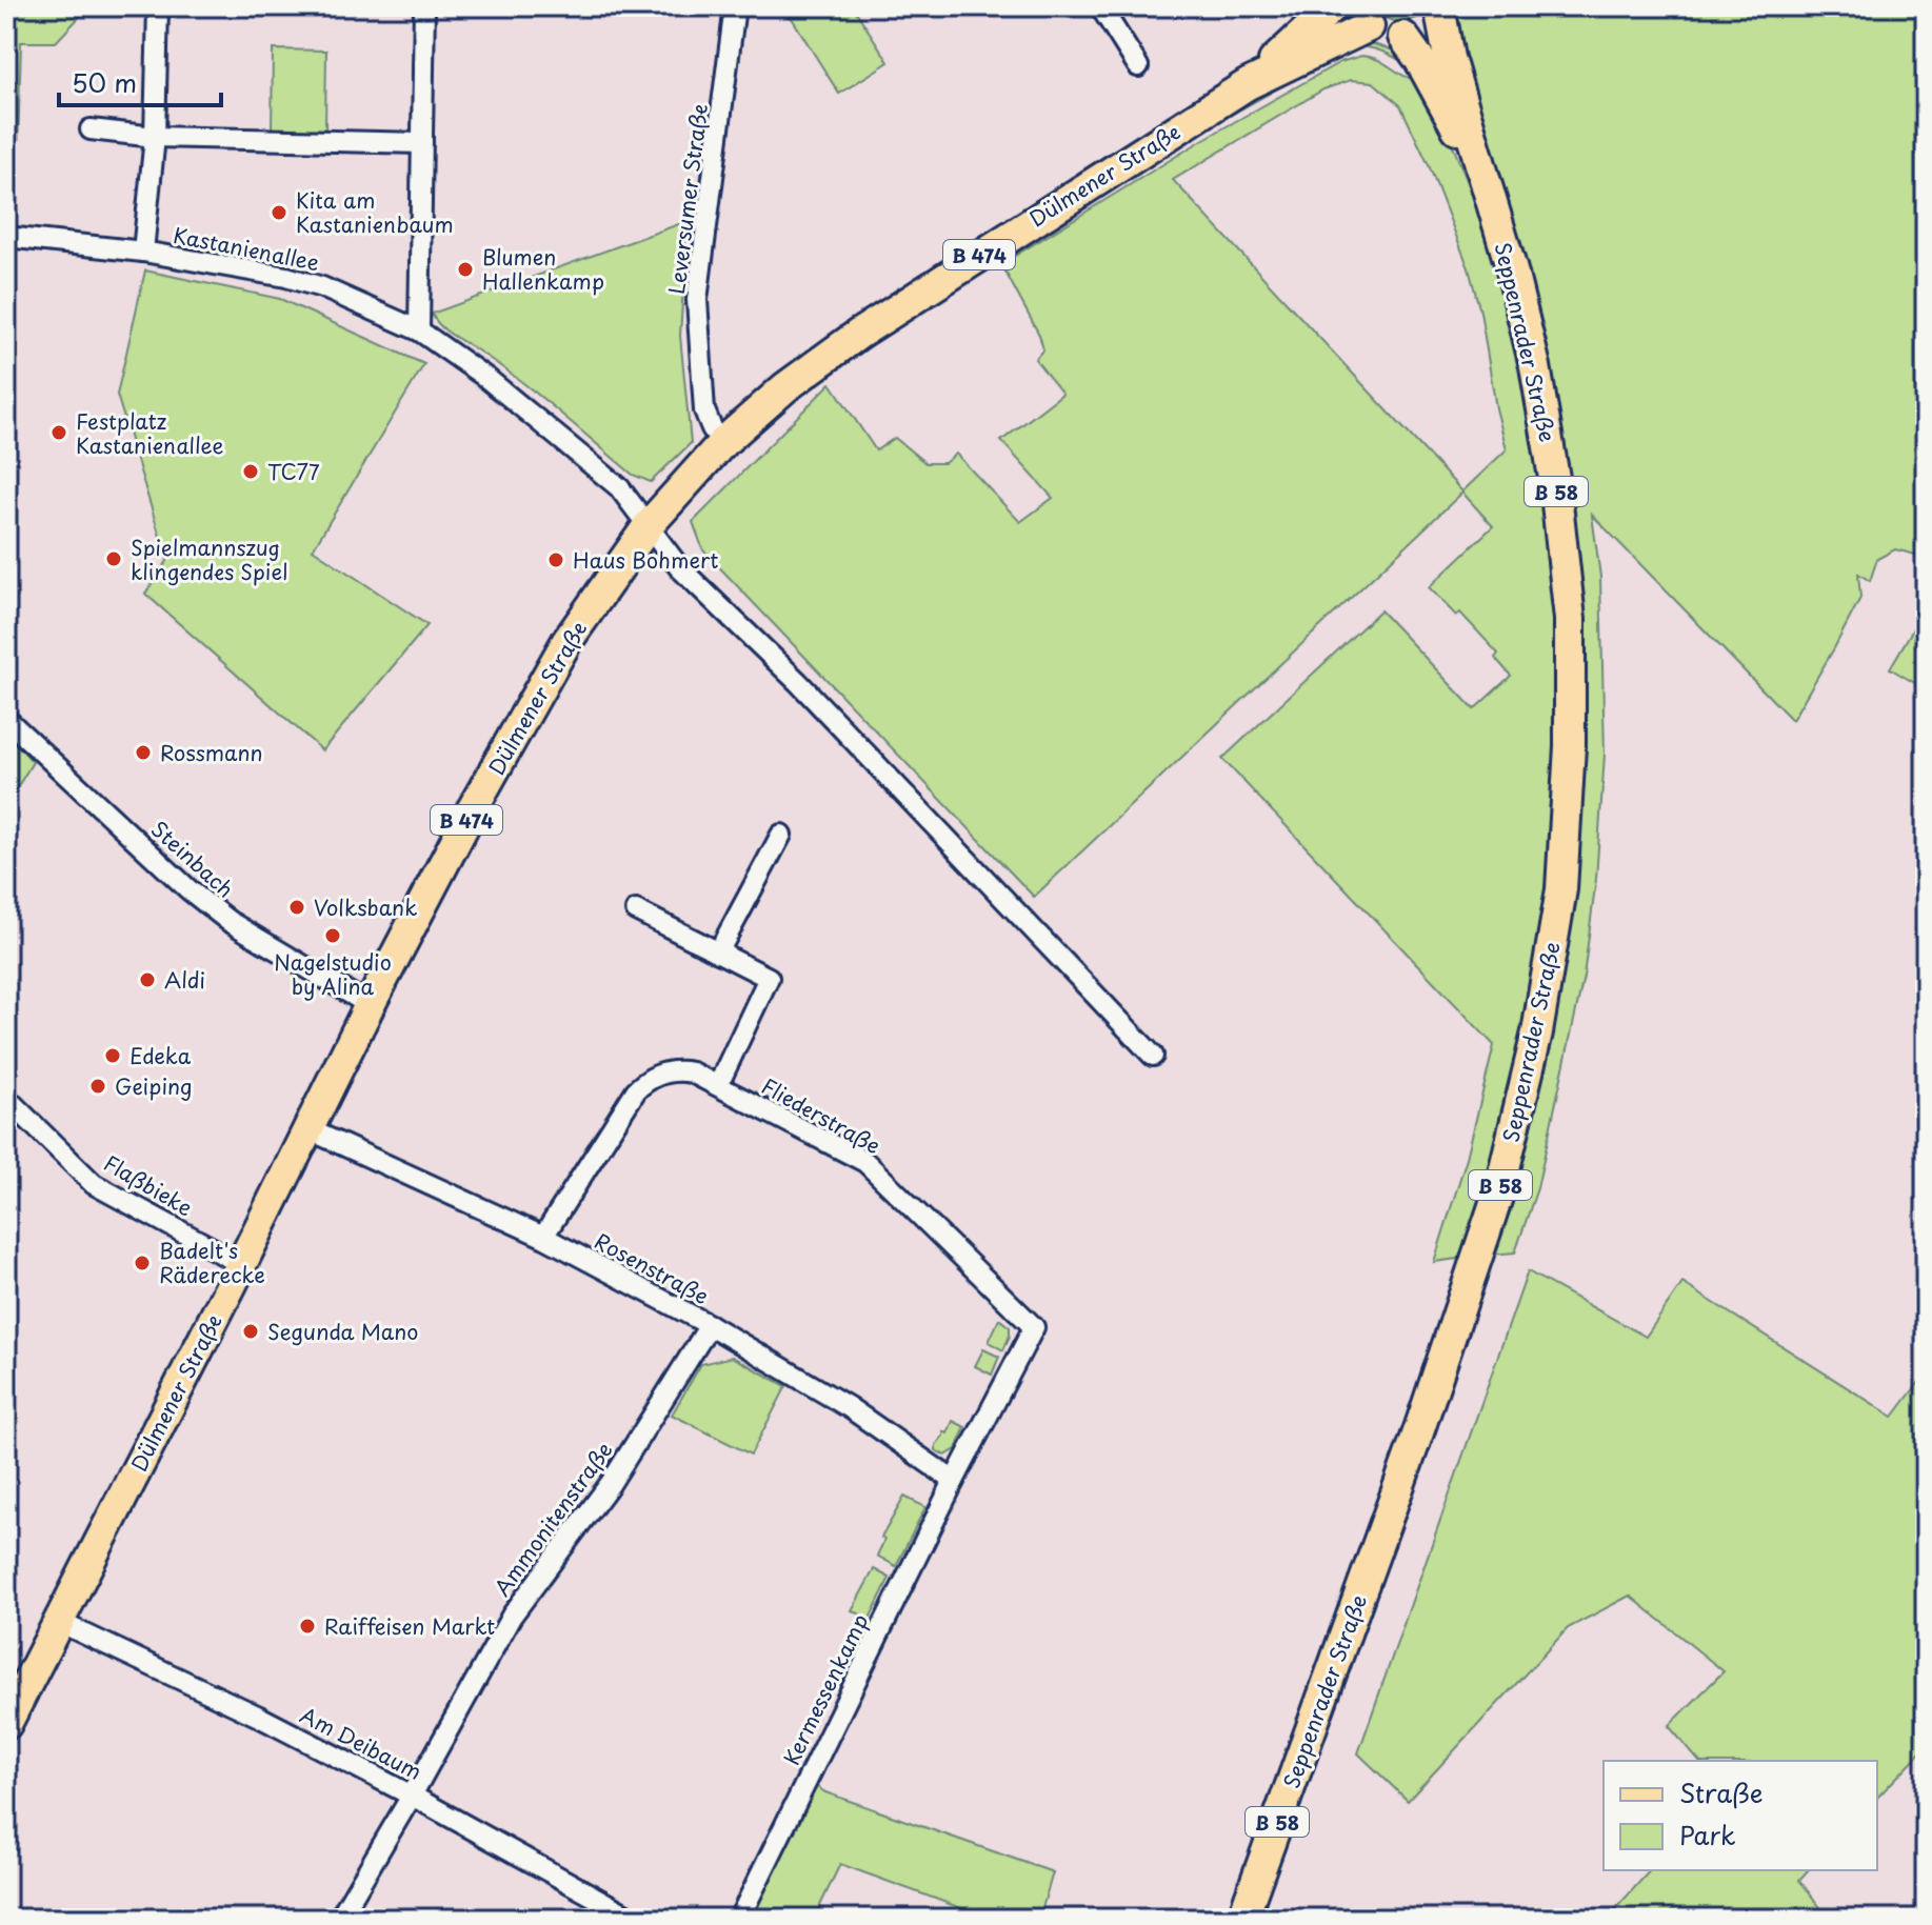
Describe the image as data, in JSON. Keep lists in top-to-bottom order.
{
  "streets": {
    "main road": [
      "Dülmener Straße",
      "B 474",
      "Seppenrader Straße",
      "B 58"
    ],
    "street": [
      "Leversumer Straße",
      "Kastanienallee",
      "Steinbach",
      "Fliederstraße",
      "Flaßbieke",
      "Rosenstraße",
      "Ammonitenstraße",
      "Kermessenkamp",
      "Am Deibaum"
    ]
  },
  "crossings": [
    ["Dülmener Straße", "Leversumer Straße"],
    ["Dülmener Straße", "Kastanienallee"],
    ["Dülmener Straße", "Steinbach"],
    ["Dülmener Straße", "Flaßbieke"],
    ["Dülmener Straße", "Rosenstraße"],
    ["Dülmener Straße", "Am Deibaum"],
    ["Fliederstraße", "Rosenstraße"],
    ["Fliederstraße", "Kermessenkamp"],
    ["Rosenstraße", "Ammonitenstraße"],
    ["Rosenstraße", "Kermessenkamp"],
    ["Ammonitenstraße", "Am Deibaum"]
  ],
  "places": [
    "Kita am Kastanienbaum",
    "Blumen Hallenkamp",
    "Festplatz Kastanienallee",
    "TC77",
    "Spielmannszug klingendes Spiel",
    "Haus Bohmert",
    "Rossmann",
    "Volksbank",
    "Nagelstudio by Alina",
    "Aldi",
    "Edeka",
    "Geiping",
    "Badelt's Räderecke",
    "Segunda Mano",
    "Raiffeisen Markt"
  ],
  "legend": ["Straße", "Park"],
  "scale_bar": "50 m"
}
